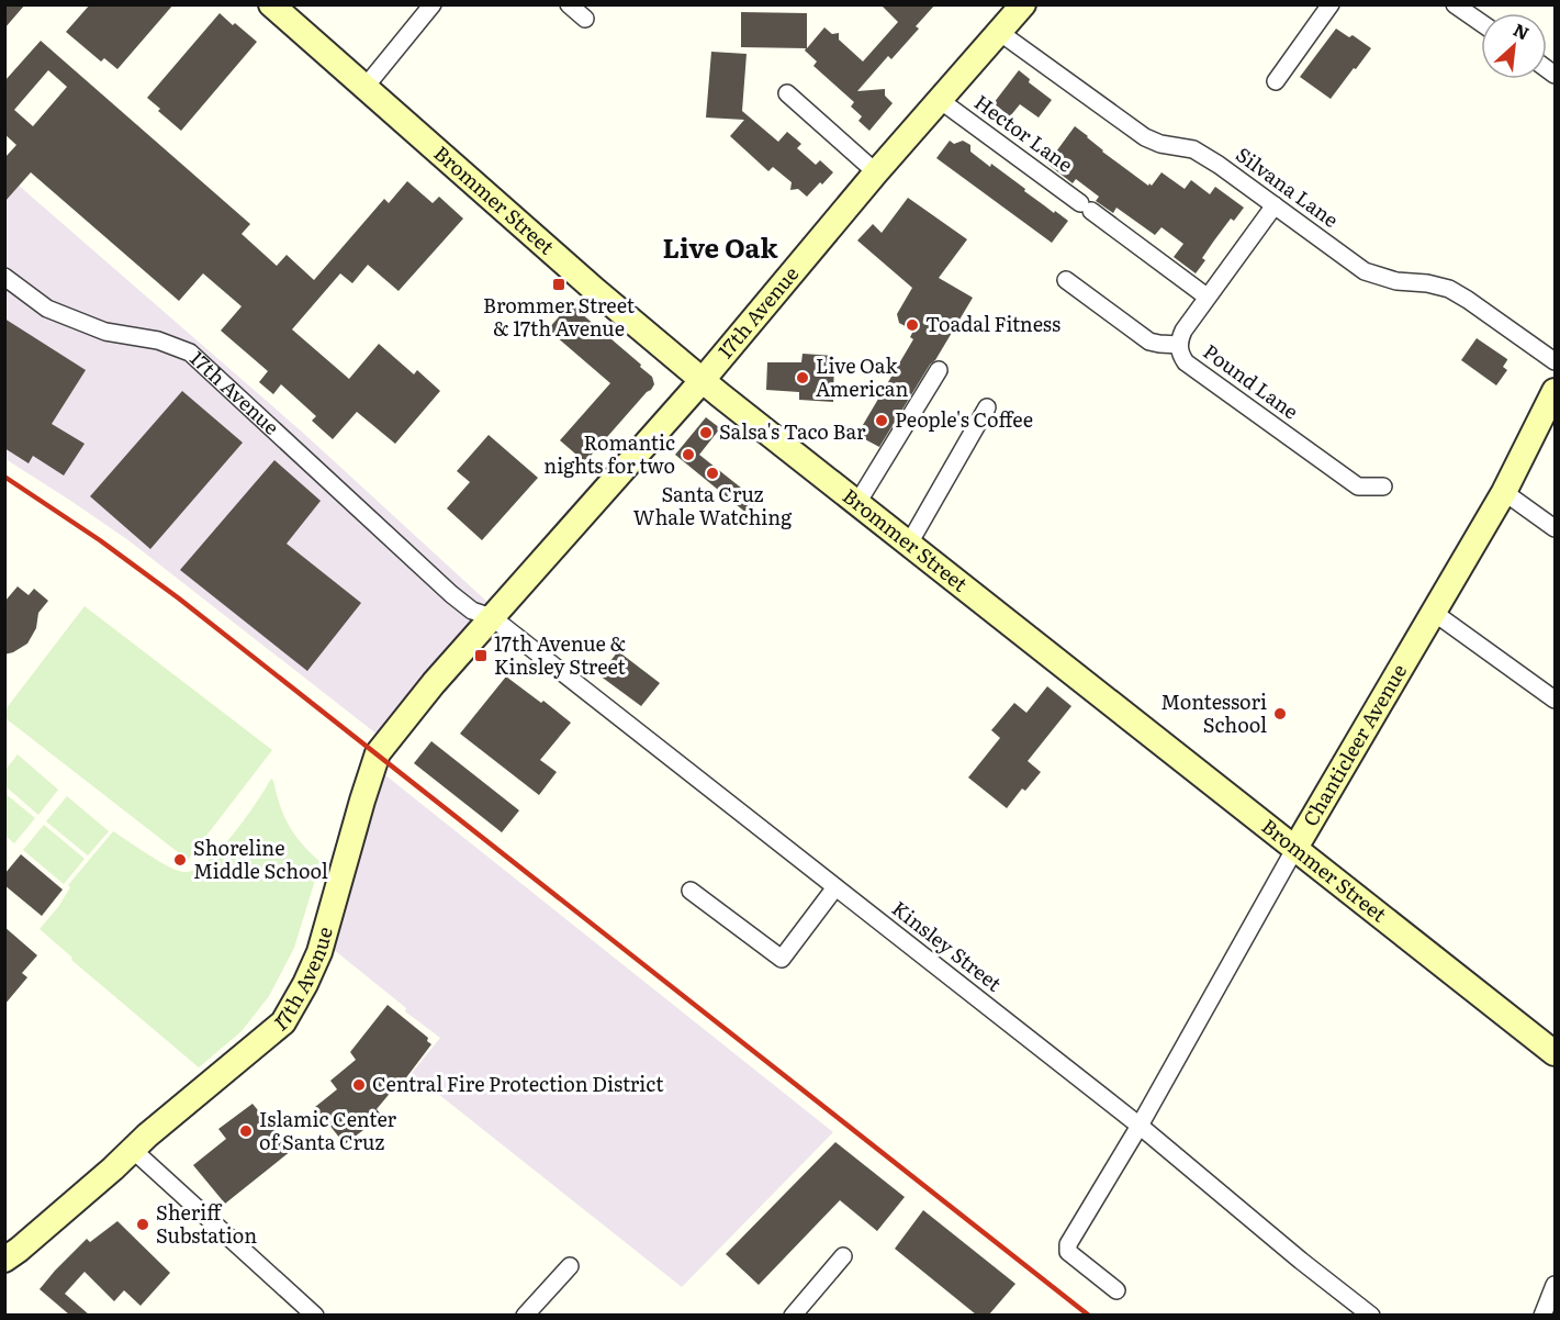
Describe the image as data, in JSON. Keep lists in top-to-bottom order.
{
  "streets": {
    "main road": ["Brommer Street", "17th Avenue", "Chanticleer Avenue"],
    "street": [
      "Hector Lane",
      "Silvana Lane",
      "Pound Lane",
      "Kinsley Street"
    ]
  },
  "crossings": [
    ["Hector Lane", "17th Avenue"],
    ["Hector Lane", "Pound Lane"],
    ["Silvana Lane", "17th Avenue"],
    ["Silvana Lane", "Pound Lane"],
    ["Brommer Street", "17th Avenue"],
    ["Brommer Street", "Chanticleer Avenue"],
    ["17th Avenue", "Kinsley Street"],
    ["Chanticleer Avenue", "Kinsley Street"]
  ],
  "districts": ["Live Oak"],
  "places": {
    "transit": ["Brommer Street & 17th Avenue", "17th Avenue & Kinsley Street"],
    "other": [
      "Toadal Fitness",
      "Live Oak American",
      "People's Coffee",
      "Salsa's Taco Bar",
      "Romantic nights for two",
      "Santa Cruz Whale Watching",
      "Montessori School",
      "Shoreline Middle School",
      "Central Fire Protection District",
      "Islamic Center of Santa Cruz",
      "Sheriff Substation"
    ]
  },
  "north": "top right"
}
